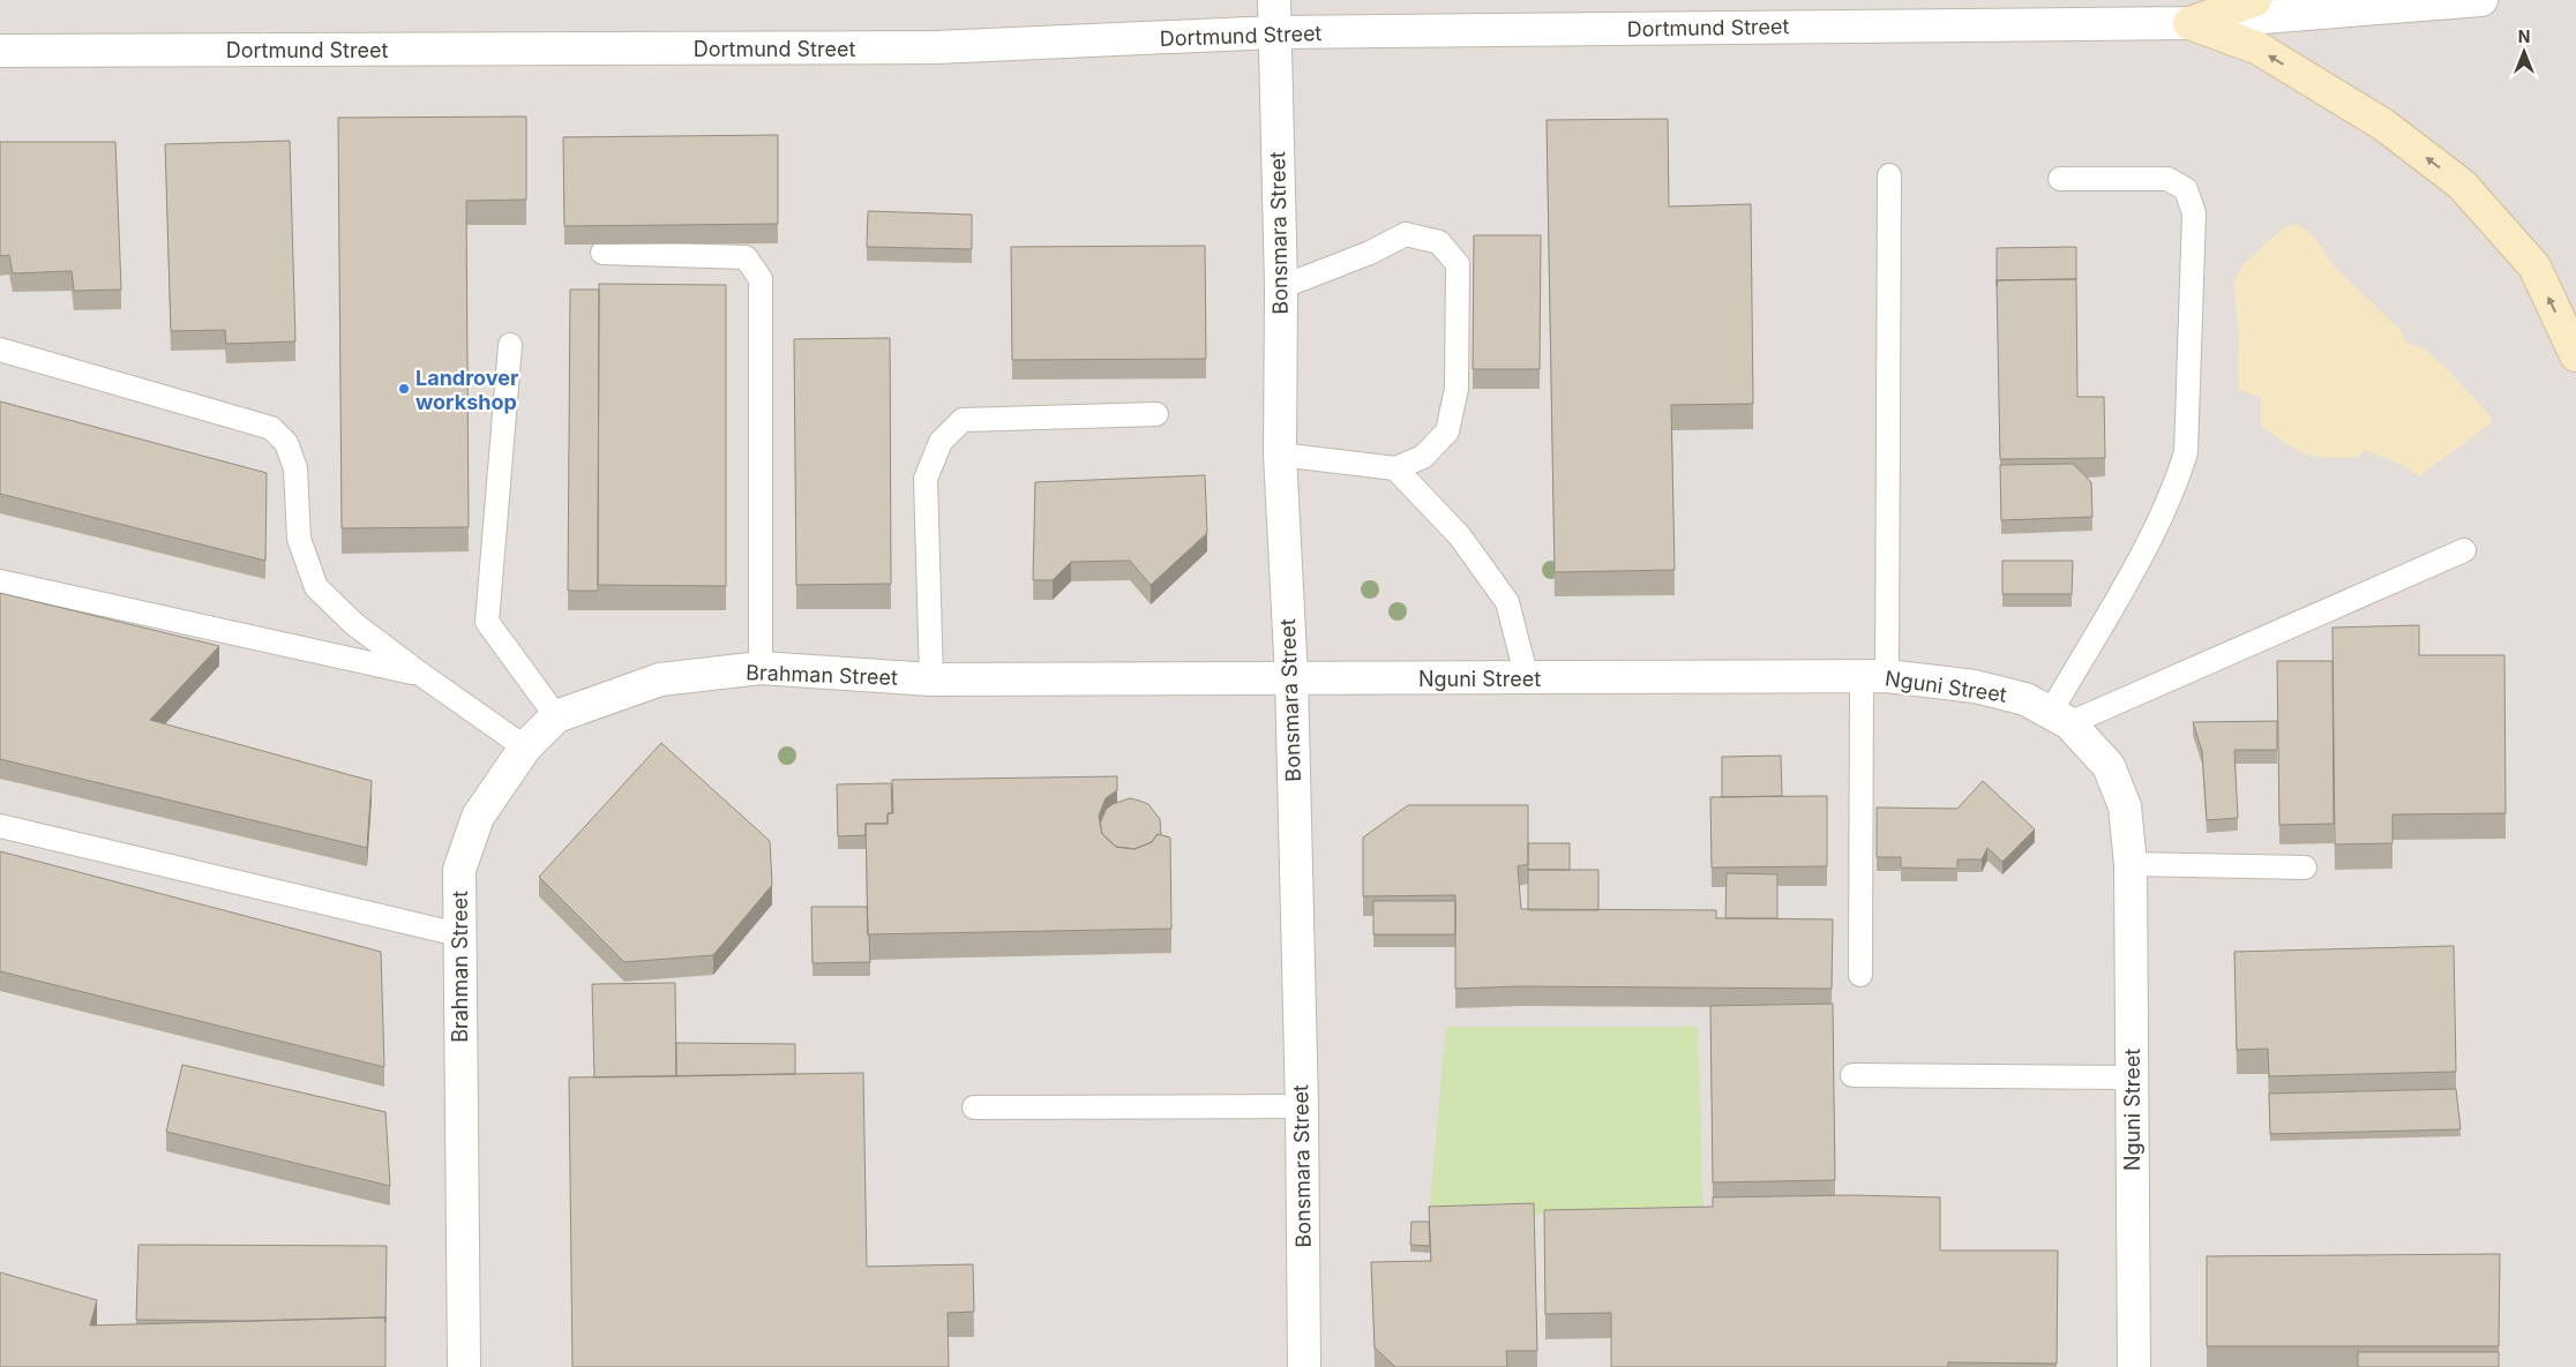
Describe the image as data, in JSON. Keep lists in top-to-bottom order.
{
  "streets": {
    "street": [
      "Dortmund Street",
      "Bonsmara Street",
      "Brahman Street",
      "Nguni Street"
    ]
  },
  "crossings": [
    ["Dortmund Street", "Bonsmara Street"],
    ["Bonsmara Street", "Brahman Street"],
    ["Bonsmara Street", "Nguni Street"],
    ["Brahman Street", "Nguni Street"]
  ],
  "places": ["Landrover workshop"],
  "north": "top"
}
